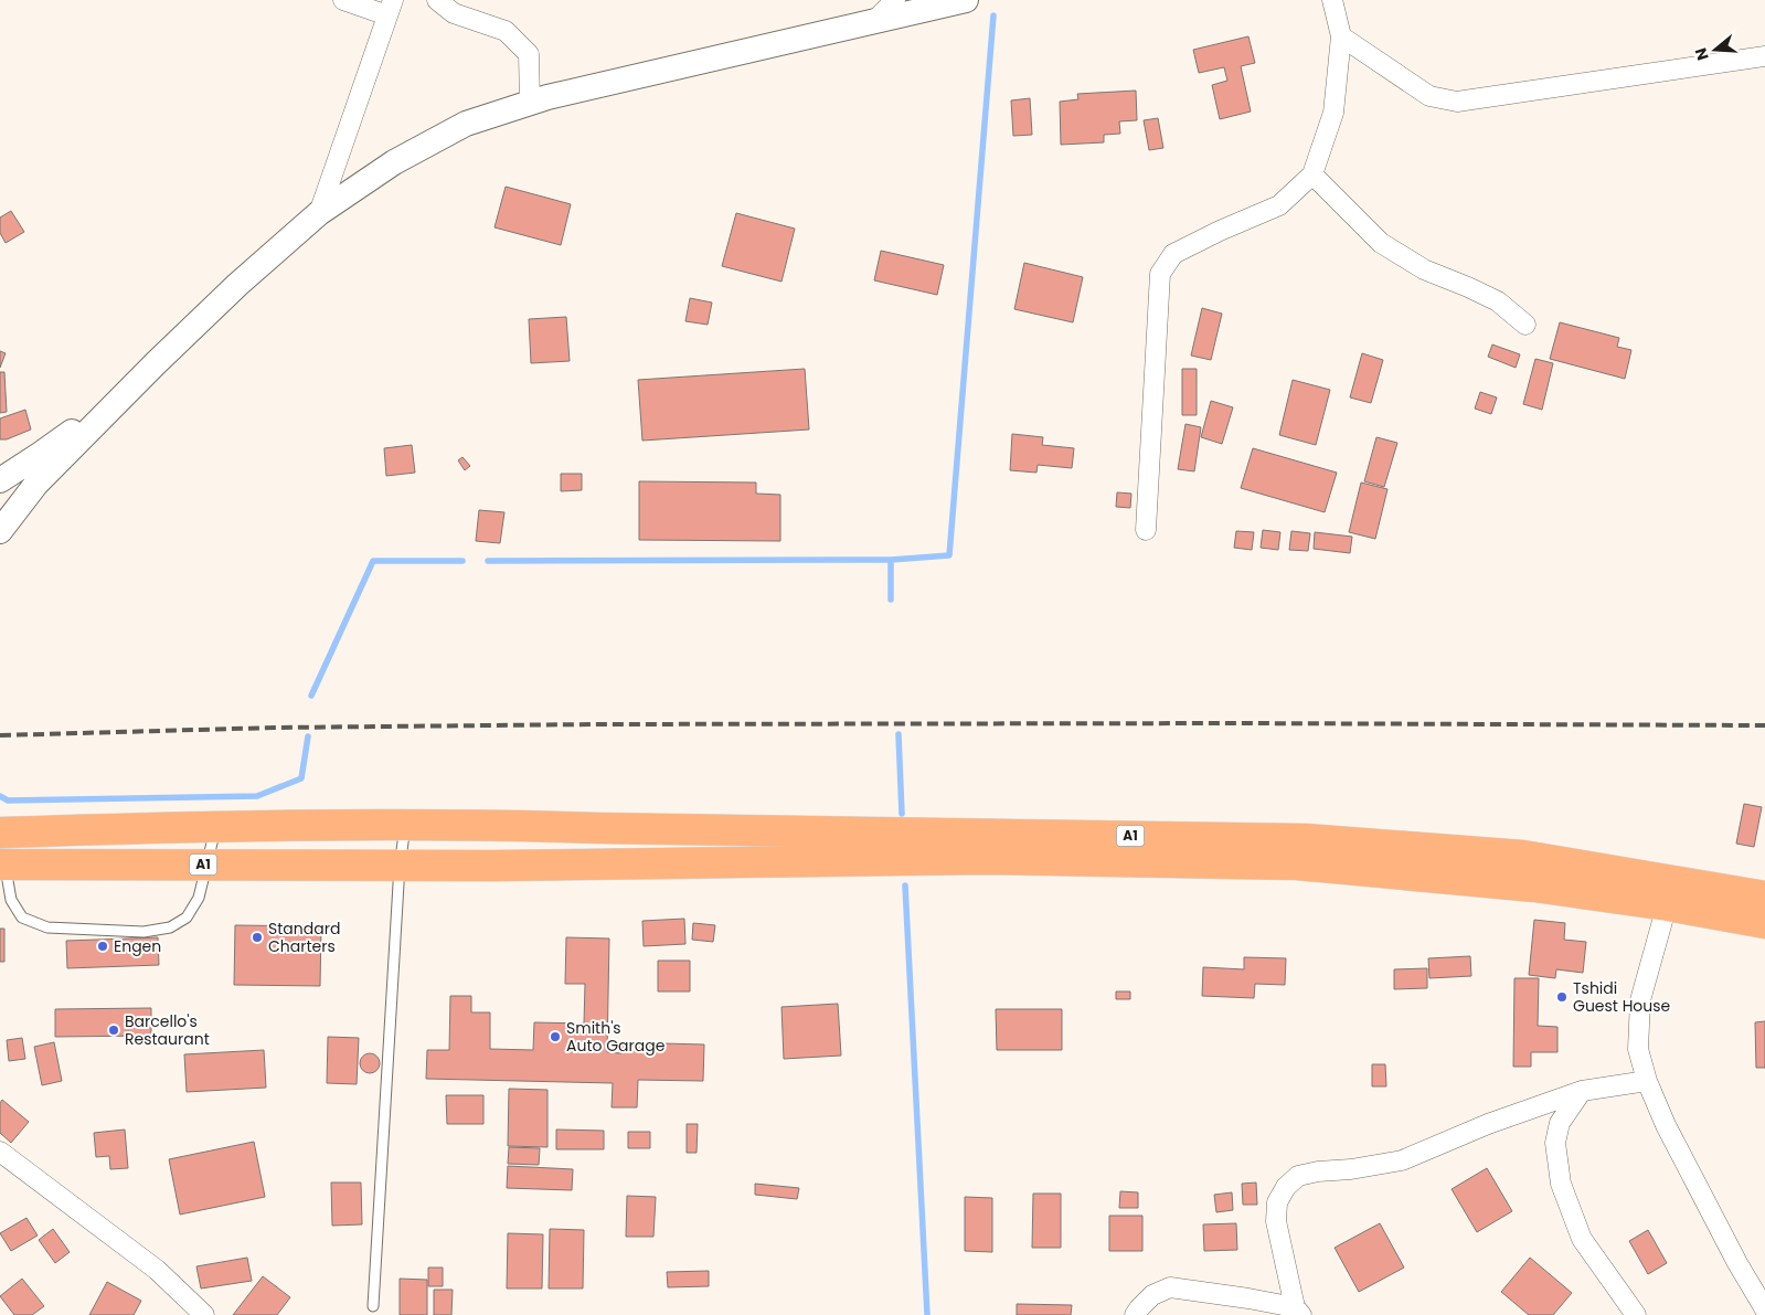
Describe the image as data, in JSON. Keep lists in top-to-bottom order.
{
  "streets": {
    "highway": ["A1"]
  },
  "places": [
    "Standard Charters",
    "Engen",
    "Tshidi Guest House",
    "Barcello's Restaurant",
    "Smith's Auto Garage"
  ],
  "north": "left"
}
